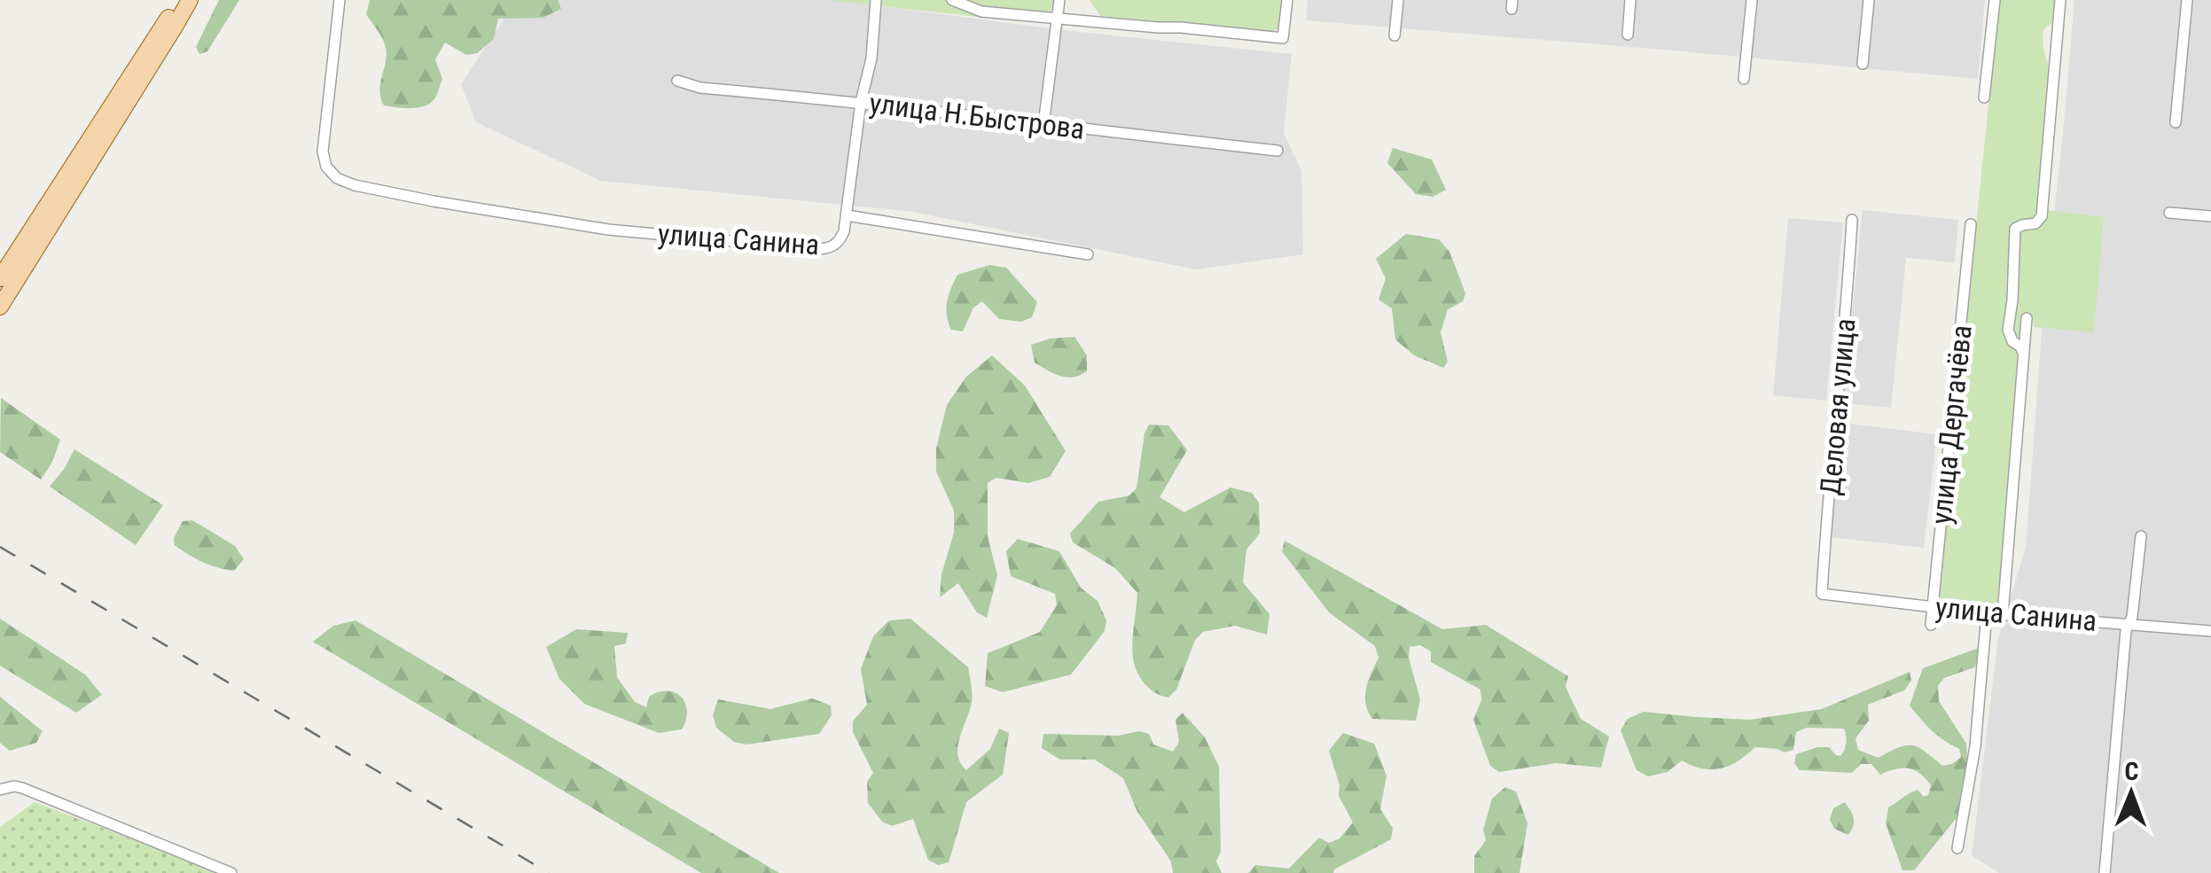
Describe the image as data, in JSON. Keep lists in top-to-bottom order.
{
  "streets": {
    "street": [
      "улица Н.Быстрова",
      "улица Санина",
      "Деловая улица",
      "улица Дергачёва"
    ]
  },
  "crossings": [
    ["улица Санина", "Деловая улица"],
    ["улица Санина", "улица Дергачёва"]
  ],
  "north": "top"
}
